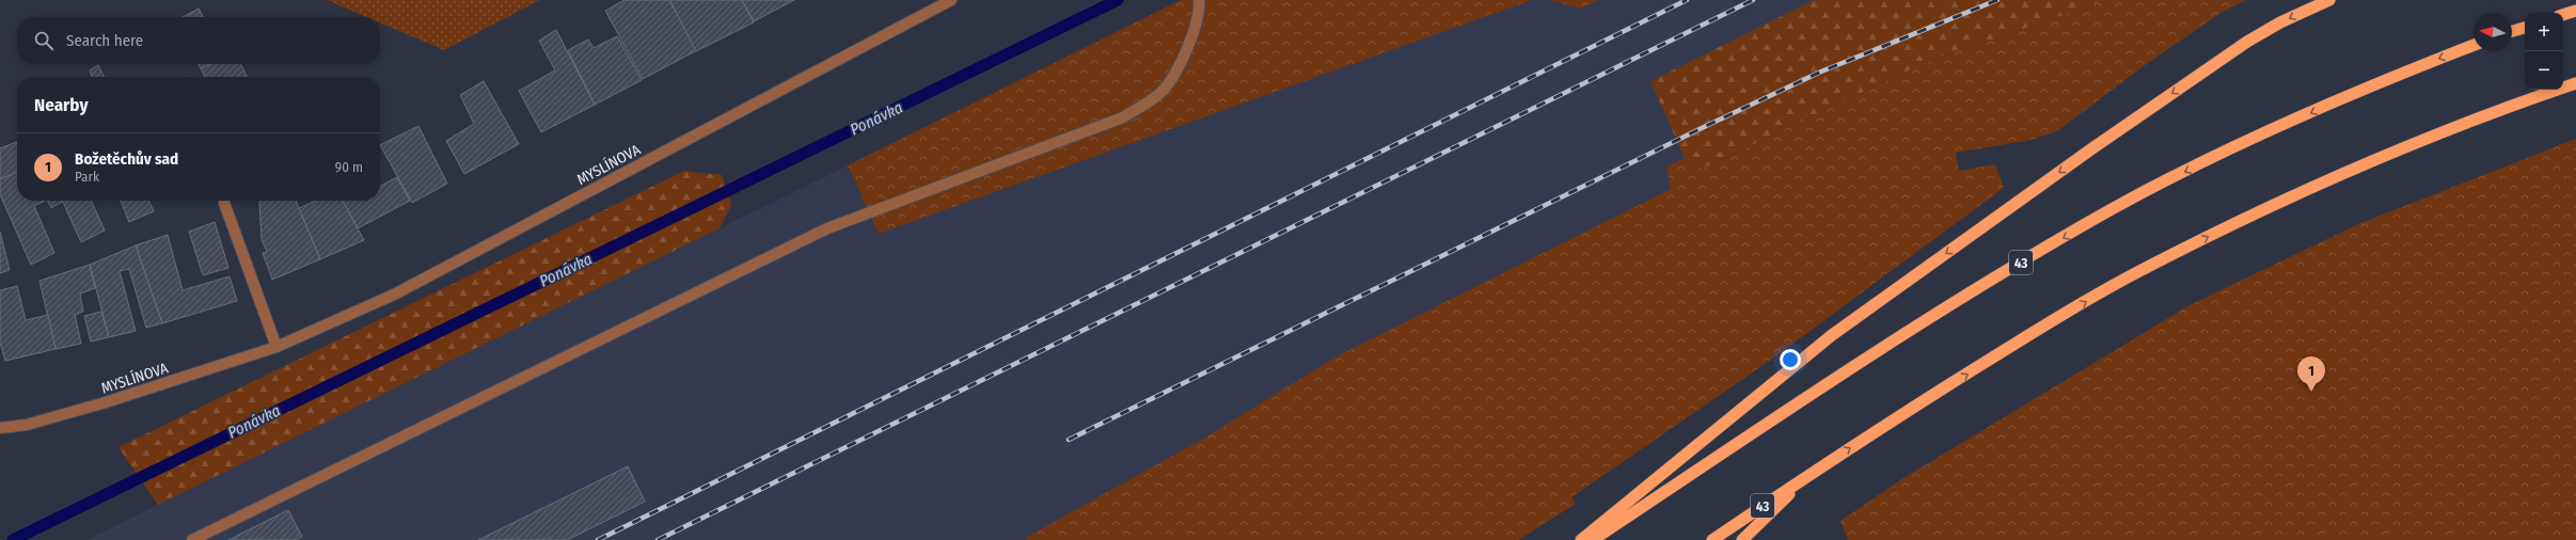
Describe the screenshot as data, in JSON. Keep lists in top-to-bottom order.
{
  "streets": {
    "highway": ["43"],
    "street": ["MYSLÍNOVA"]
  },
  "water": ["Ponávka"],
  "north": "left",
  "page": {
    "map_buttons": ["+", "−"],
    "search": "Search here",
    "heading": "Nearby",
    "list": [
      {
        "mark": "1",
        "name": "Božetěchův sad",
        "note": "Park",
        "value": "90 m"
      }
    ],
    "pins": "1"
  }
}
